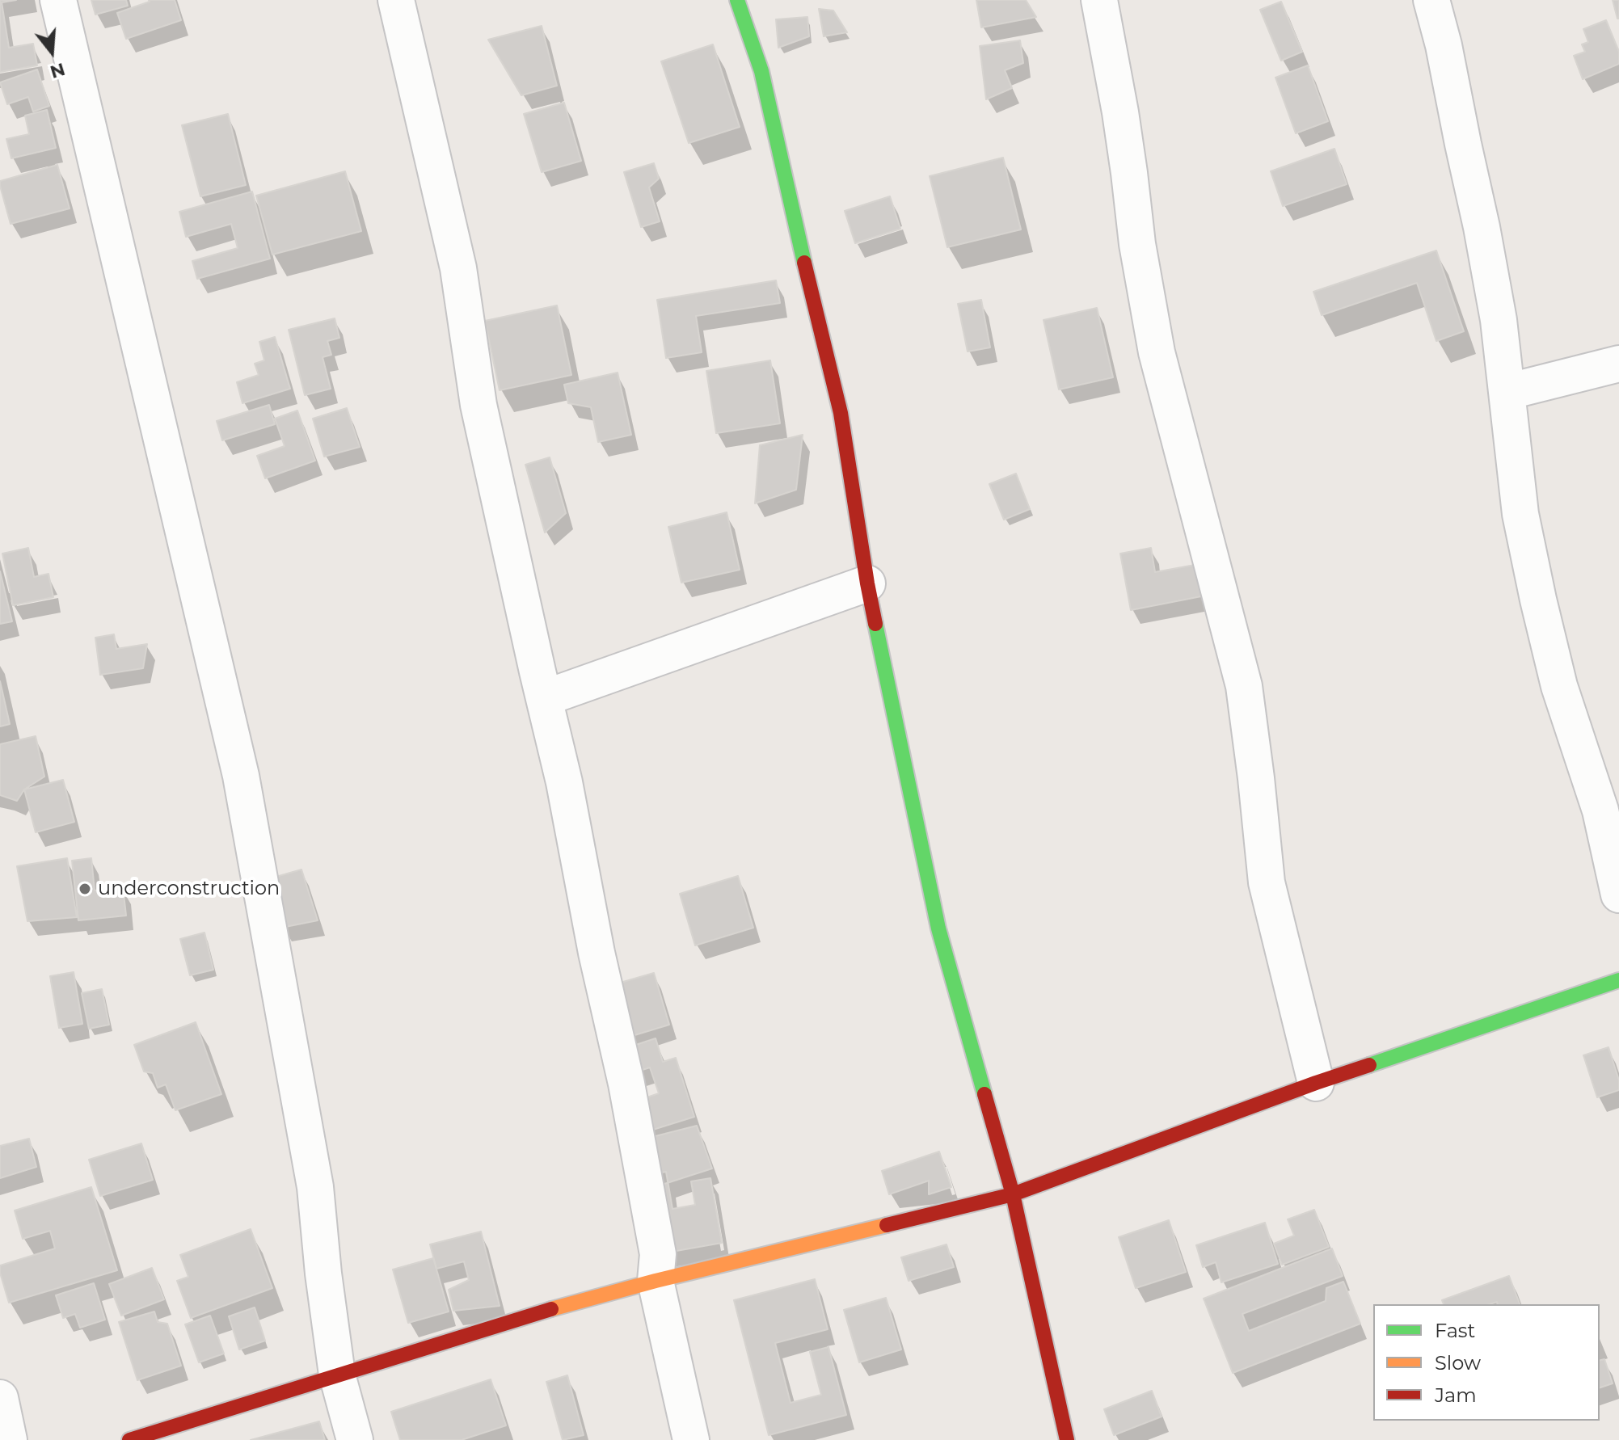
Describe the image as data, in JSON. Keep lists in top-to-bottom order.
{
  "places": ["underconstruction"],
  "legend": ["Fast", "Slow", "Jam"],
  "north": "bottom"
}
